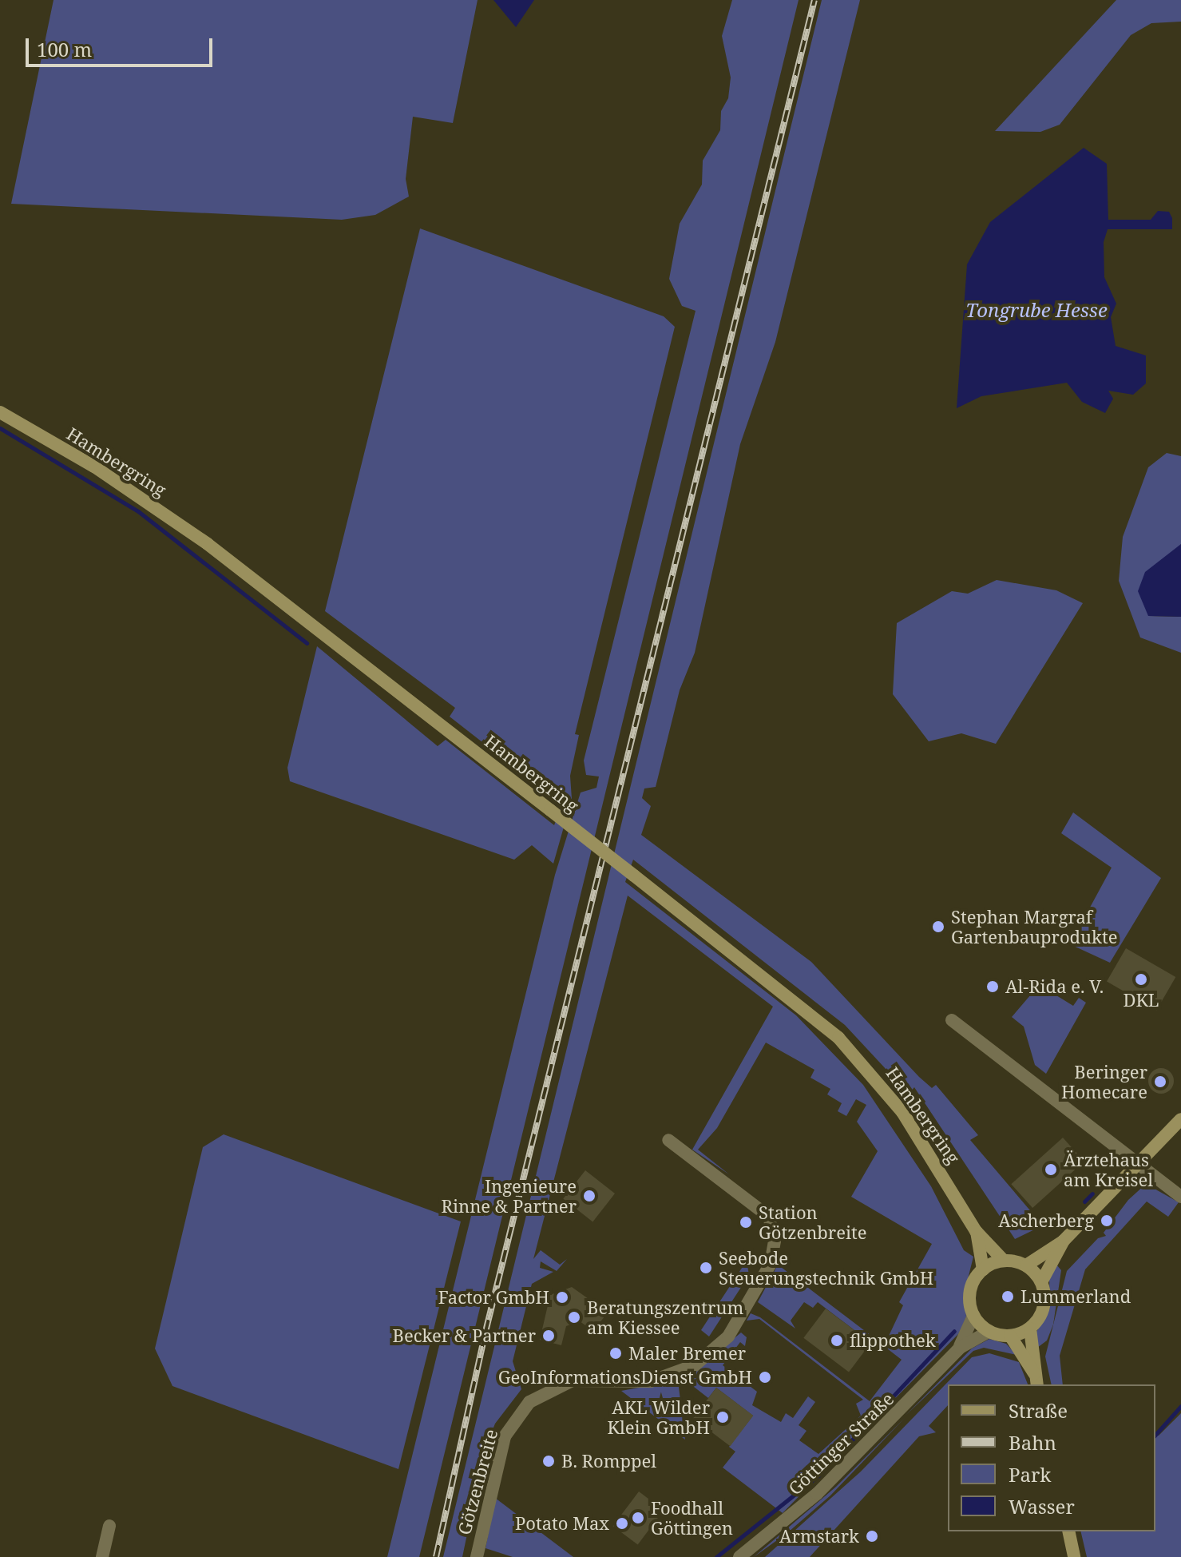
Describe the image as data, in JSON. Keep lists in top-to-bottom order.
{
  "streets": {
    "main road": ["Hambergring", "Göttinger Straße"],
    "street": ["Götzenbreite"]
  },
  "crossings": [
    ["Hambergring", "Göttinger Straße"]
  ],
  "water": ["Tongrube Hesse"],
  "places": [
    "Stephan Margraf Gartenbauprodukte",
    "DKL",
    "Al-Rida e. V.",
    "Beringer Homecare",
    "Ärztehaus am Kreisel",
    "Ingenieure Rinne & Partner",
    "Ascherberg",
    "Station Götzenbreite",
    "Seebode Steuerungstechnik GmbH",
    "Lummerland",
    "Factor GmbH",
    "Beratungszentrum am Kiessee",
    "Becker & Partner",
    "flippothek",
    "Maler Bremer",
    "GeoInformationsDienst GmbH",
    "AKL Wilder Klein GmbH",
    "B. Romppel",
    "Foodhall Göttingen",
    "Potato Max",
    "Armstark"
  ],
  "legend": [
    "Straße",
    "Bahn",
    "Park",
    "Wasser"
  ],
  "scale_bar": "100 m"
}
